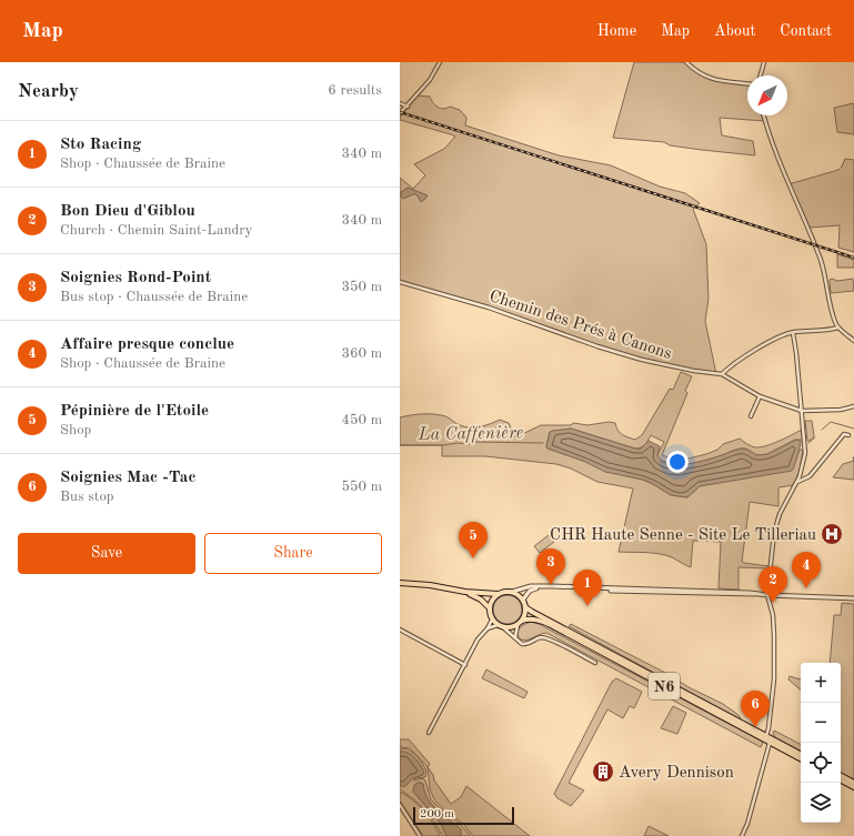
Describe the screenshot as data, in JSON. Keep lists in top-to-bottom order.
{
  "streets": {
    "main road": ["N6"],
    "street": ["Chemin des Prés à Canons"]
  },
  "water": ["La Caffenière"],
  "places": {
    "hospital": ["CHR Haute Senne - Site Le Tilleriau"],
    "building": ["Avery Dennison"]
  },
  "scale_bar": "200 m",
  "north": "bottom left",
  "page": {
    "header": "Map",
    "nav": [
      "Home",
      "Map",
      "About",
      "Contact"
    ],
    "heading": ["Nearby", "6 results"],
    "list": [
      {
        "mark": "1",
        "name": "Sto Racing",
        "note": "Shop · Chaussée de Braine",
        "value": "340 m"
      },
      {
        "mark": "2",
        "name": "Bon Dieu d'Giblou",
        "note": "Church · Chemin Saint-Landry",
        "value": "340 m"
      },
      {
        "mark": "3",
        "name": "Soignies Rond-Point",
        "note": "Bus stop · Chaussée de Braine",
        "value": "350 m"
      },
      {
        "mark": "4",
        "name": "Affaire presque conclue",
        "note": "Shop · Chaussée de Braine",
        "value": "360 m"
      },
      {
        "mark": "5",
        "name": "Pépinière de l'Etoile",
        "note": "Shop",
        "value": "450 m"
      },
      {
        "mark": "6",
        "name": "Soignies Mac -Tac",
        "note": "Bus stop",
        "value": "550 m"
      }
    ],
    "buttons": ["Save", "Share"],
    "pins": [
      "5",
      "3",
      "4",
      "2",
      "1",
      "6"
    ],
    "map_buttons": ["+", "−"],
    "scale": "200 m"
  }
}
